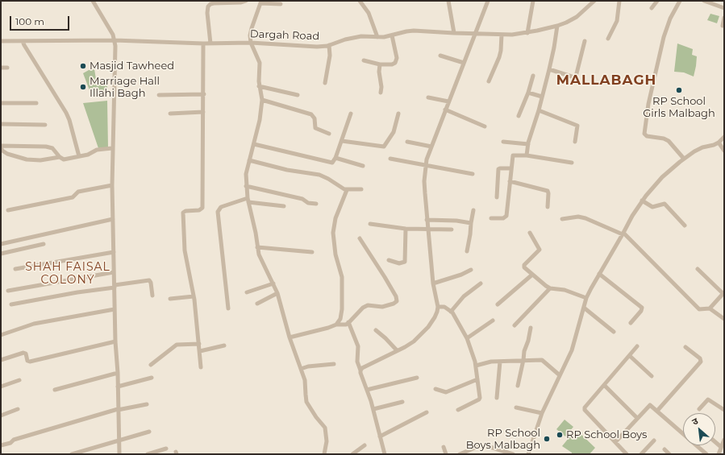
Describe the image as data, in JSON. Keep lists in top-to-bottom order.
{
  "streets": {
    "street": ["Dargah Road"]
  },
  "districts": ["MALLABAGH", "SHAH FAISAL COLONY"],
  "places": [
    "Masjid Tawheed",
    "Marriage Hall Illahi Bagh",
    "RP School Girls Malbagh",
    "RP School Boys",
    "RP School Boys Malbagh"
  ],
  "scale_bar": "100 m",
  "north": "top left"
}
